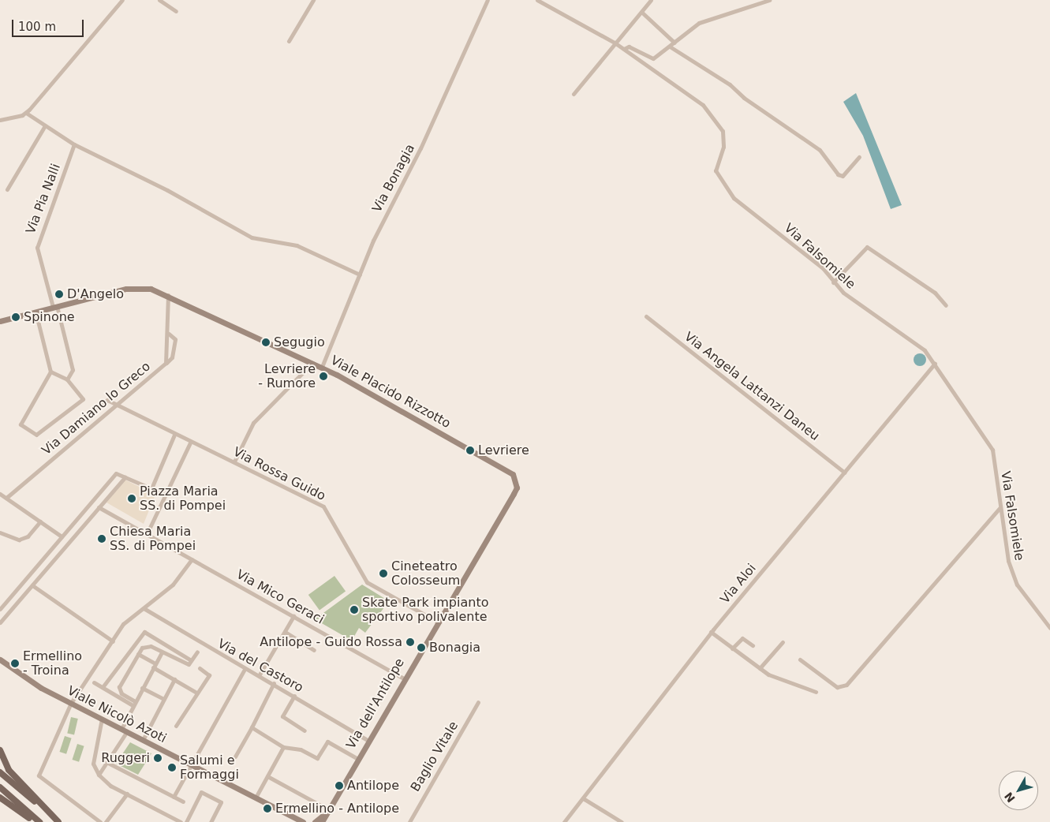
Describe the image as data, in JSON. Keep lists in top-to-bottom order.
{
  "streets": {
    "street": [
      "Via Bonagia",
      "Via Pia Nalli",
      "Via Falsomiele",
      "Via Angela Lattanzi Daneu",
      "Viale Placido Rizzotto",
      "Via Damiano lo Greco",
      "Via Rossa Guido",
      "Via Aloi",
      "Via Mico Geraci",
      "Via del Castoro",
      "Via dell'Antilope",
      "Viale Nicolò Azoti",
      "Baglio Vitale"
    ]
  },
  "crossings": [
    ["Via Bonagia", "Viale Placido Rizzotto"],
    ["Via Pia Nalli", "Viale Placido Rizzotto"],
    ["Via Falsomiele", "Via Aloi"],
    ["Via Angela Lattanzi Daneu", "Via Aloi"],
    ["Viale Placido Rizzotto", "Via Damiano lo Greco"],
    ["Viale Placido Rizzotto", "Via dell'Antilope"],
    ["Via Damiano lo Greco", "Via Rossa Guido"],
    ["Via Rossa Guido", "Via dell'Antilope"],
    ["Via Mico Geraci", "Via dell'Antilope"],
    ["Via del Castoro", "Via dell'Antilope"]
  ],
  "places": [
    "D'Angelo",
    "Spinone",
    "Segugio",
    "Levriere - Rumore",
    "Levriere",
    "Piazza Maria SS. di Pompei",
    "Chiesa Maria SS. di Pompei",
    "Cineteatro Colosseum",
    "Skate Park impianto sportivo polivalente",
    "Antilope - Guido Rossa",
    "Bonagia",
    "Ermellino - Troina",
    "Ruggeri",
    "Salumi e Formaggi",
    "Antilope",
    "Ermellino - Antilope"
  ],
  "scale_bar": "100 m",
  "north": "bottom left"
}
